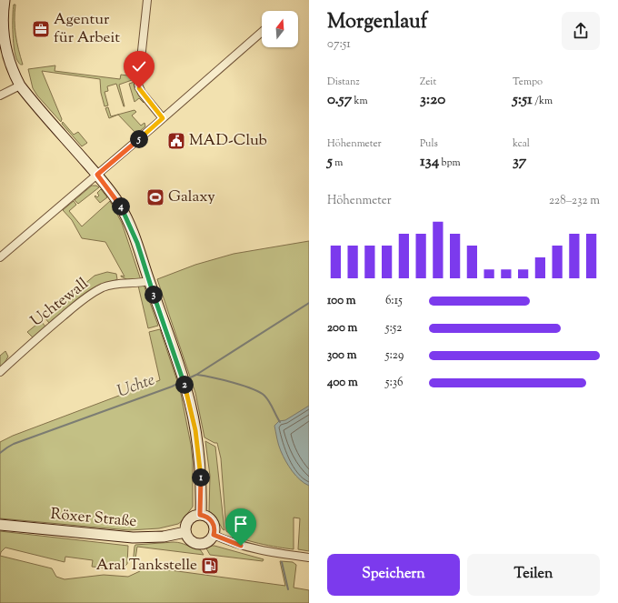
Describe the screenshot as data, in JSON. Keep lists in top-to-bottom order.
{
  "streets": {
    "street": ["Uchtewall", "Röxer Straße"]
  },
  "water": ["Uchte"],
  "places": {
    "office": ["Agentur für Arbeit"],
    "public building": ["MAD-Club"],
    "sports": ["Galaxy"],
    "fuel station": ["Aral Tankstelle"]
  },
  "north": "top",
  "page": {
    "heading": ["Morgenlauf", "07:51"],
    "stats": [
      ["Distanz", "0.57 km"],
      ["Zeit", "3:20"],
      ["Tempo", "5:51 /km"],
      ["Höhenmeter", "5 m"],
      ["Puls", "134 bpm"],
      ["kcal", "37"]
    ],
    "pins": [
      "5",
      "4",
      "3",
      "2",
      "1"
    ],
    "chart": ["Höhenmeter", "228–232 m"],
    "list": [
      {
        "name": "100 m",
        "note": "6:15"
      },
      {
        "name": "200 m",
        "note": "5:52"
      },
      {
        "name": "300 m",
        "note": "5:29"
      },
      {
        "name": "400 m",
        "note": "5:36"
      }
    ],
    "buttons": ["Speichern", "Teilen"]
  }
}
